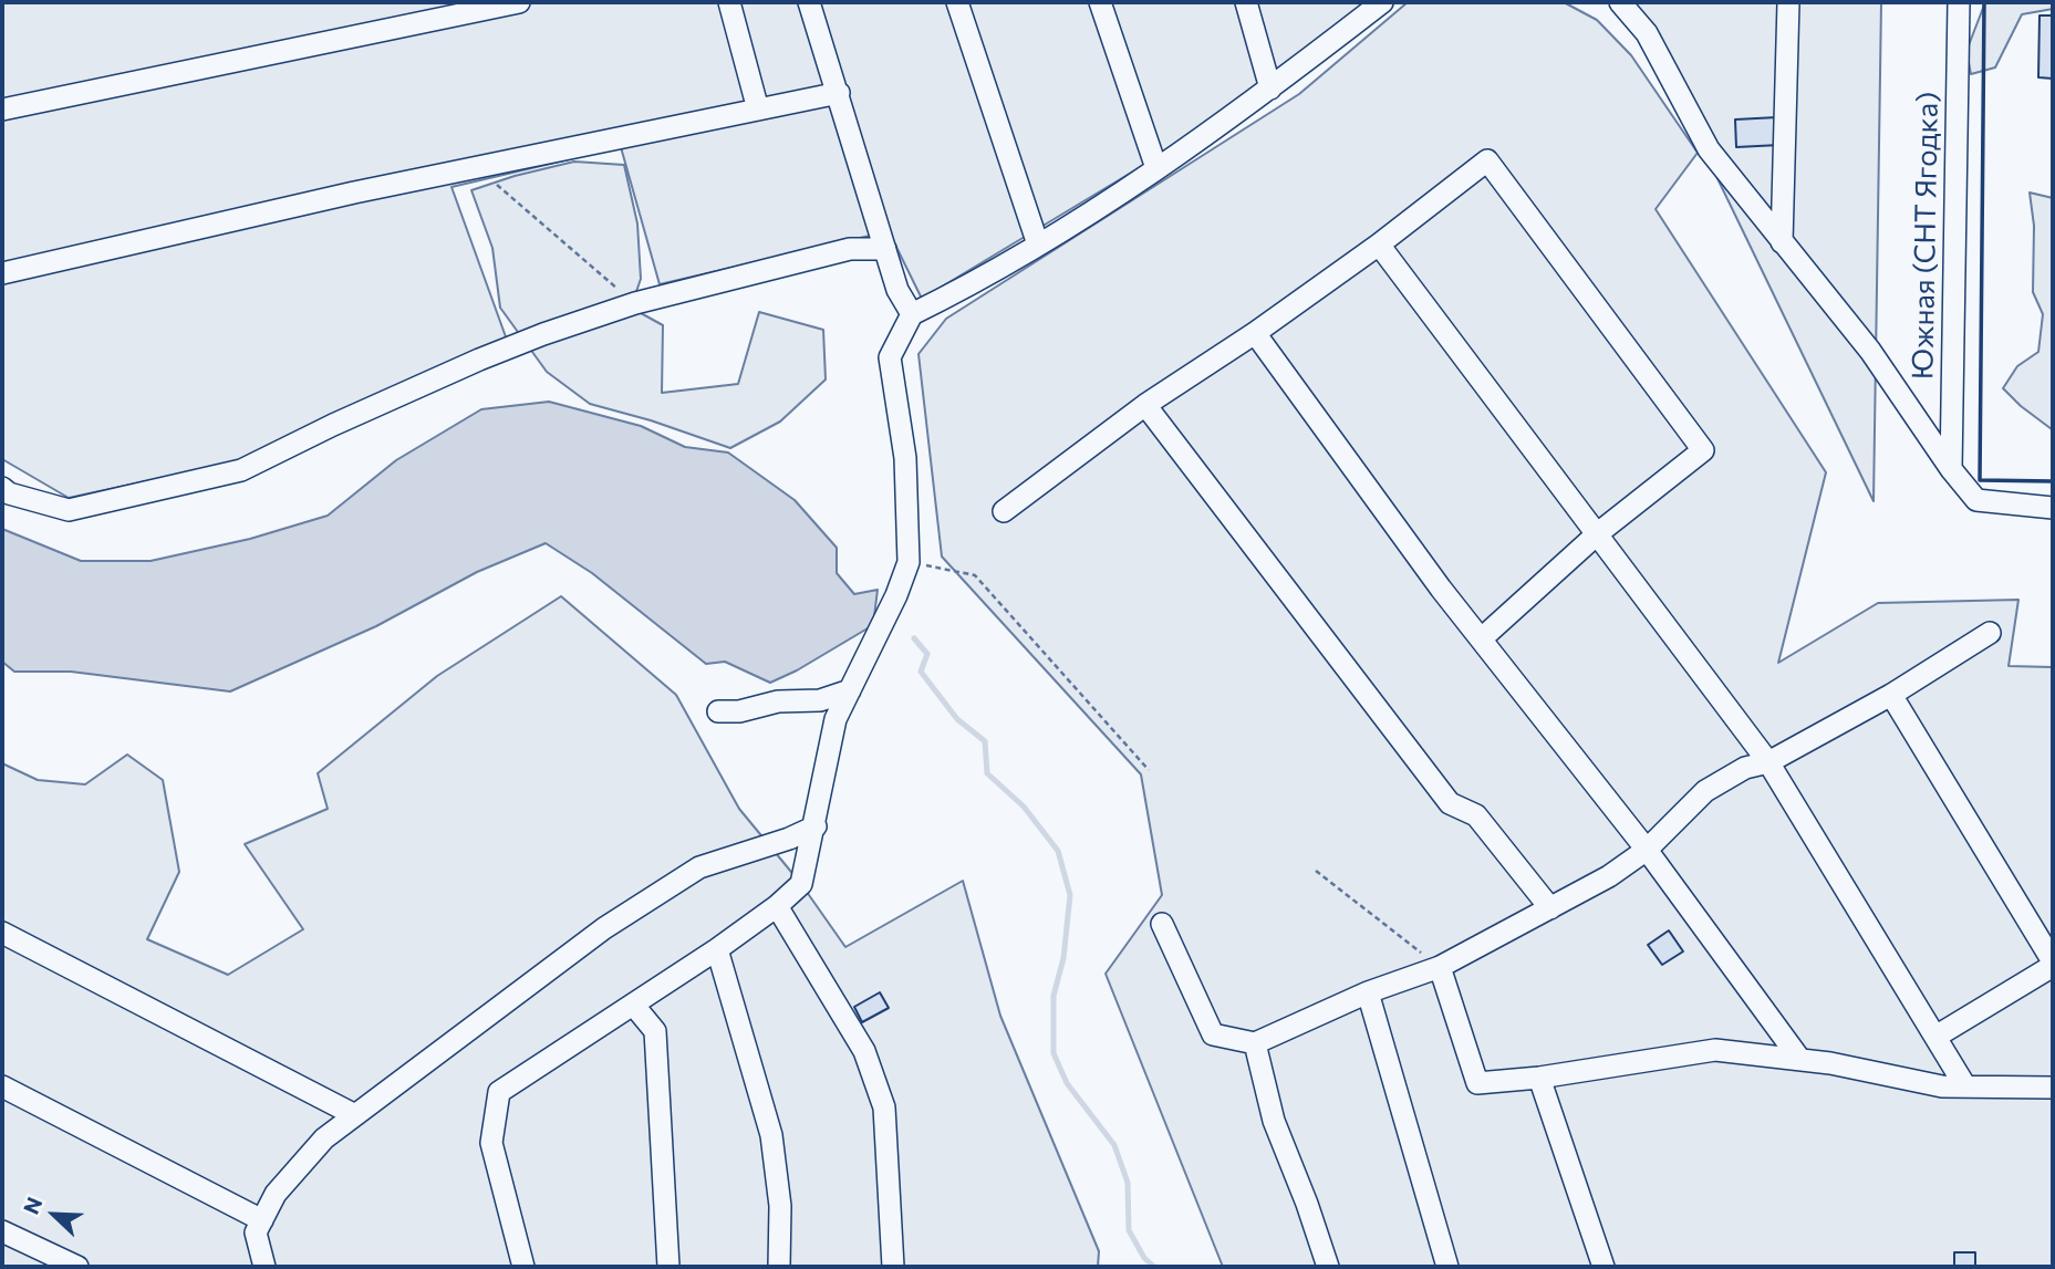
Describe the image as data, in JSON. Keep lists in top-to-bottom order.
{
  "streets": {
    "street": ["Южная (СНТ Ягодка)"]
  },
  "north": "top left"
}
